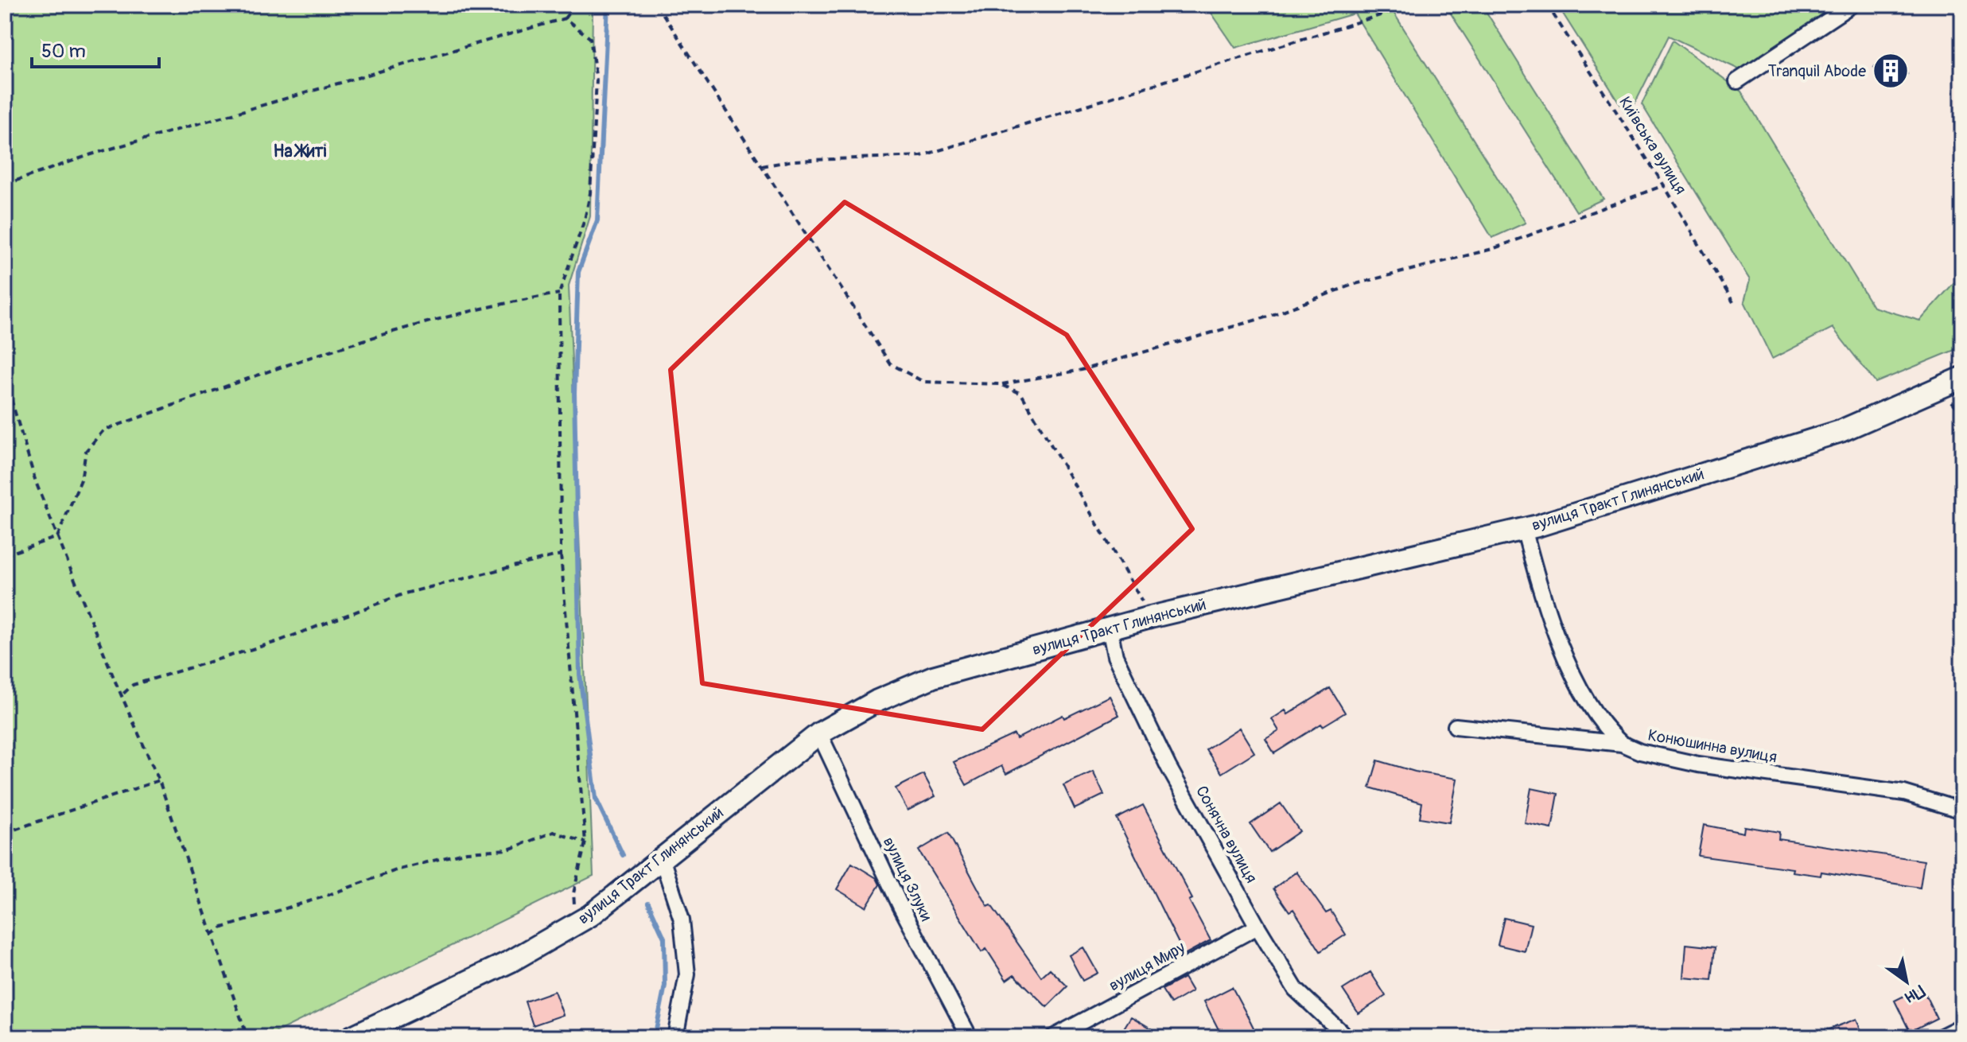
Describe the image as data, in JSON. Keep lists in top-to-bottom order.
{
  "streets": {
    "main road": ["вулиця Тракт Глинянський"],
    "street": [
      "Конюшинна вулиця",
      "Сонячна вулиця",
      "вулиця Злуки",
      "вулиця Миру"
    ],
    "path": ["Київська вулиця"]
  },
  "crossings": [
    ["вулиця Тракт Глинянський", "Сонячна вулиця"],
    ["вулиця Тракт Глинянський", "вулиця Злуки"],
    ["Сонячна вулиця", "вулиця Миру"]
  ],
  "districts": ["На Житі"],
  "places": {
    "building": ["Tranquil Abode"]
  },
  "scale_bar": "50 m",
  "north": "bottom right"
}
